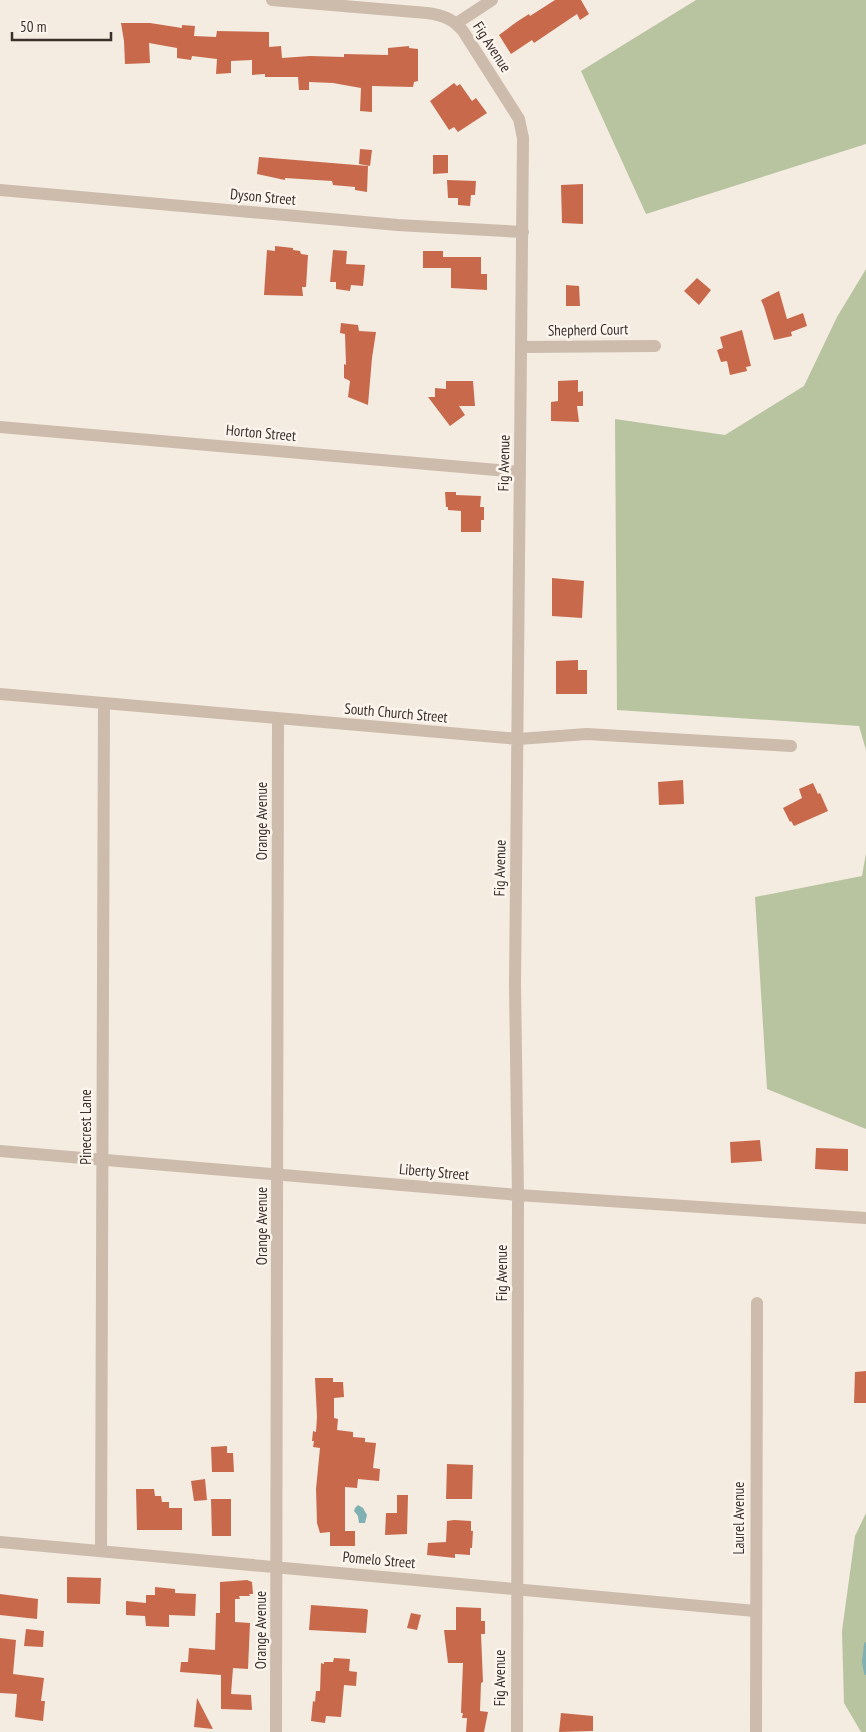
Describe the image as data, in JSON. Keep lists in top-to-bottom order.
{
  "streets": {
    "street": [
      "Fig Avenue",
      "Dyson Street",
      "Shepherd Court",
      "Horton Street",
      "South Church Street",
      "Orange Avenue",
      "Pinecrest Lane",
      "Liberty Street",
      "Laurel Avenue",
      "Pomelo Street"
    ]
  },
  "crossings": [
    ["Fig Avenue", "Dyson Street"],
    ["Fig Avenue", "Shepherd Court"],
    ["Fig Avenue", "Horton Street"],
    ["Fig Avenue", "South Church Street"],
    ["Fig Avenue", "Liberty Street"],
    ["Fig Avenue", "Pomelo Street"],
    ["South Church Street", "Orange Avenue"],
    ["South Church Street", "Pinecrest Lane"],
    ["Orange Avenue", "Liberty Street"],
    ["Orange Avenue", "Pomelo Street"],
    ["Pinecrest Lane", "Liberty Street"],
    ["Pinecrest Lane", "Pomelo Street"],
    ["Laurel Avenue", "Pomelo Street"]
  ],
  "scale_bar": "50 m"
}
